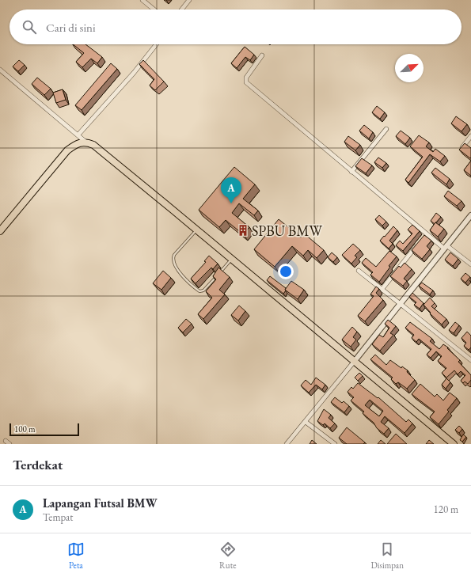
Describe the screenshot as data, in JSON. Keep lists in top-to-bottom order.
{
  "places": {
    "building": ["SPBU BMW"]
  },
  "scale_bar": "100 m",
  "north": "top right",
  "page": {
    "search": "Cari di sini",
    "pins": "A",
    "scale": "100 m",
    "heading": "Terdekat",
    "list": [
      {
        "mark": "A",
        "name": "Lapangan Futsal BMW",
        "note": "Tempat",
        "value": "120 m"
      }
    ],
    "nav": ["Peta", "Rute", "Disimpan"]
  }
}
